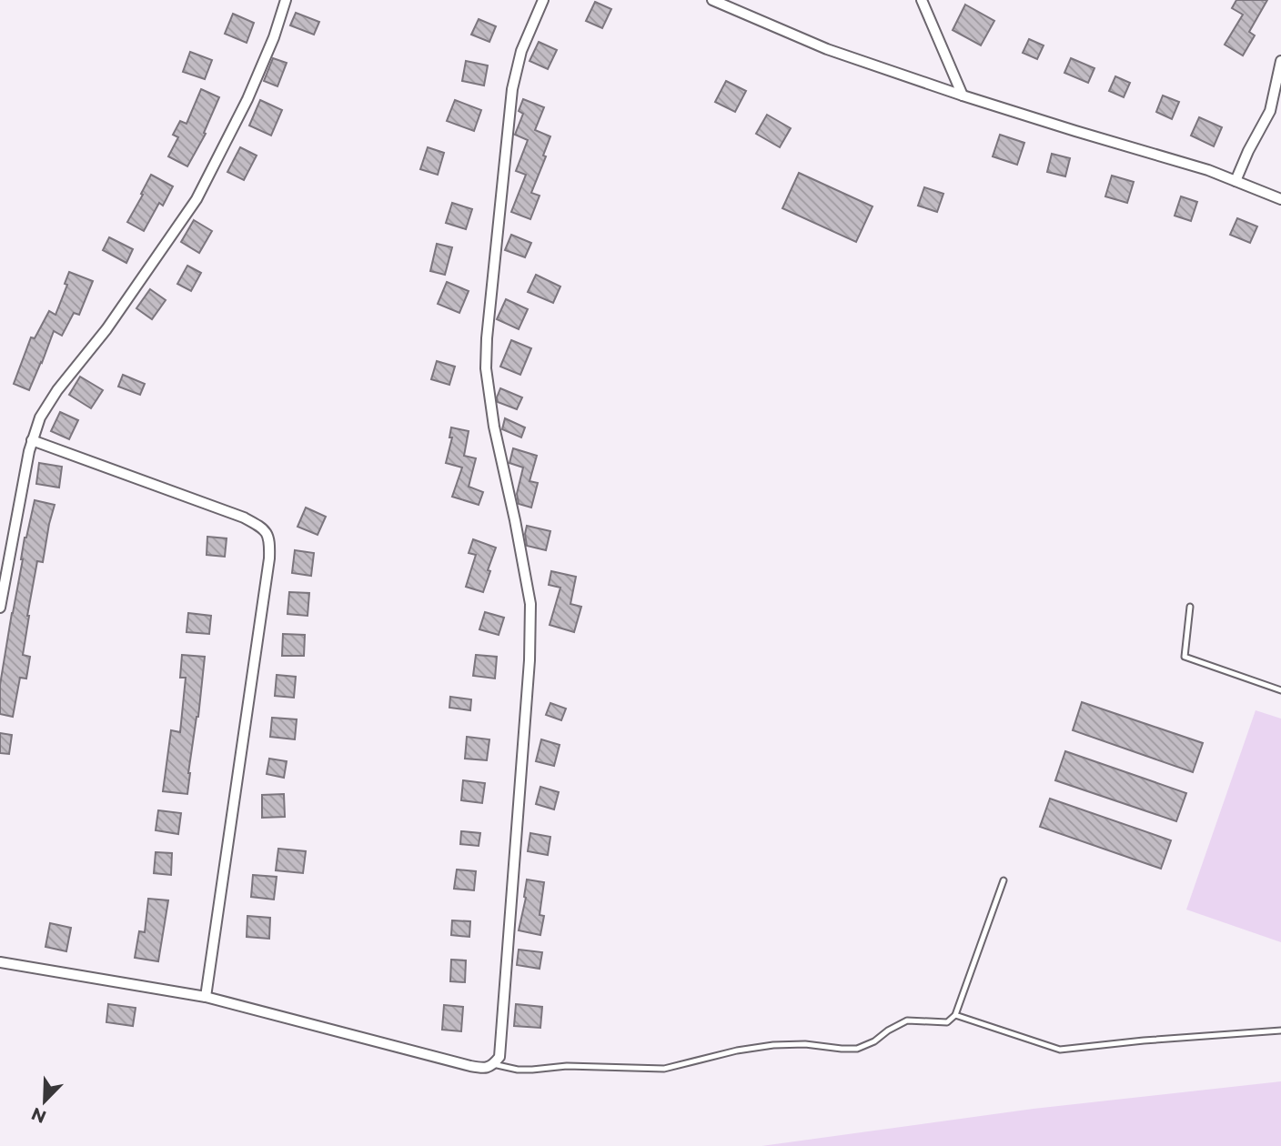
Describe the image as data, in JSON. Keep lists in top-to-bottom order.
{
  "north": "bottom left"
}
